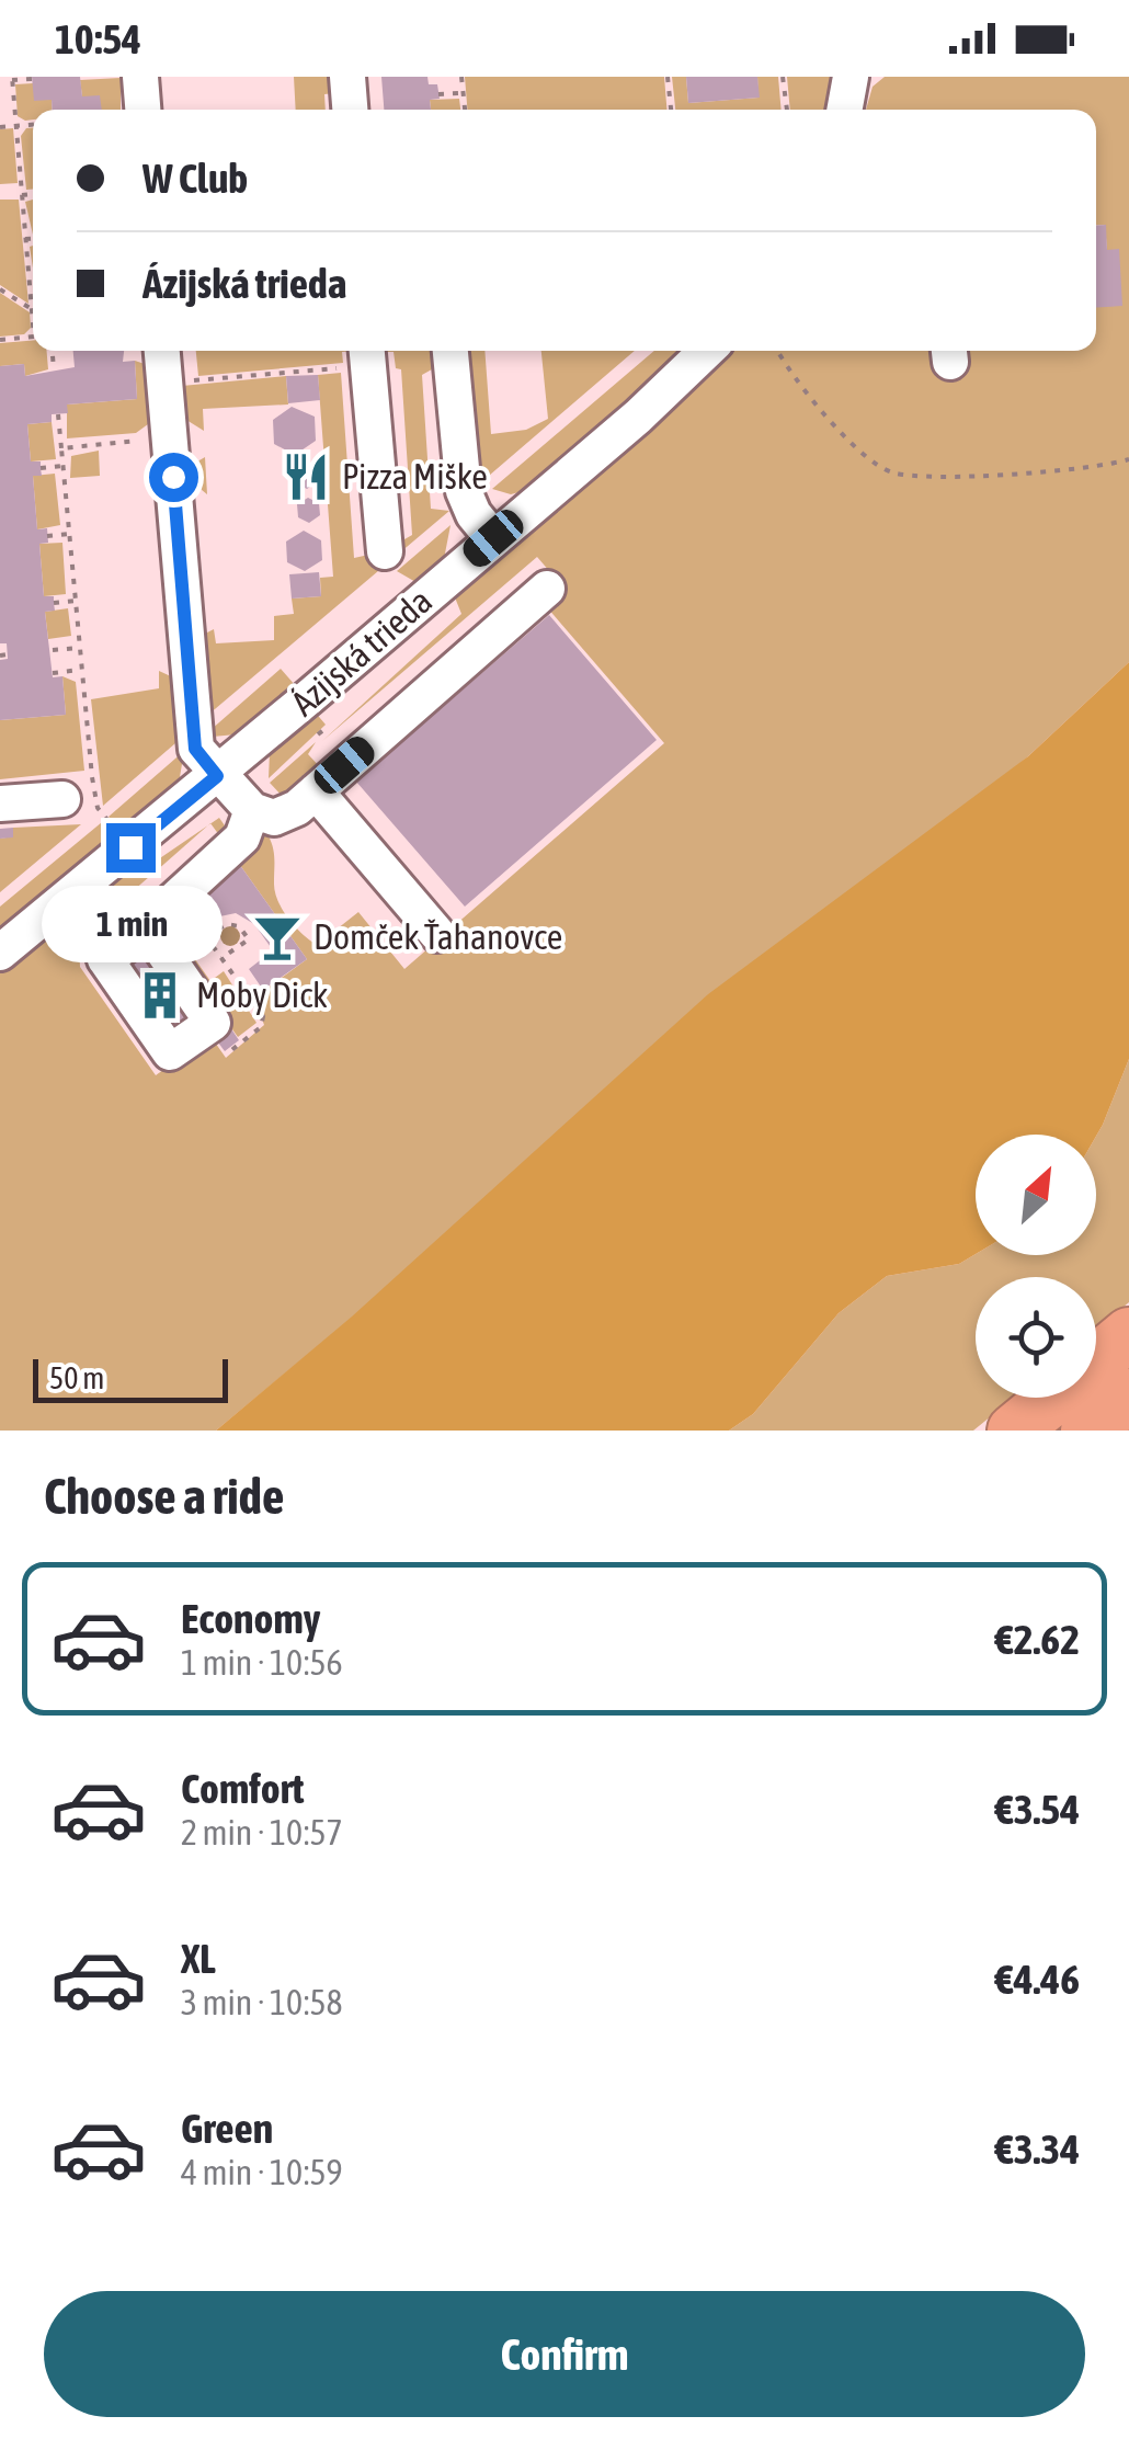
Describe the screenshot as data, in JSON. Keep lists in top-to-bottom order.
{
  "streets": {
    "street": ["Ázijská trieda"]
  },
  "places": {
    "restaurant": ["Pizza Miške"],
    "bar": ["Domček Ťahanovce"],
    "building": ["Moby Dick"]
  },
  "scale_bar": "50 m",
  "north": "top right",
  "page": {
    "status": "10:54",
    "banner": ["W Club", "Ázijská trieda"],
    "bubble": "1 min",
    "scale": "50 m",
    "heading": "Choose a ride",
    "list": [
      {
        "name": "Economy",
        "note": "1 min · 10:56",
        "value": "€2.62"
      },
      {
        "name": "Comfort",
        "note": "2 min · 10:57",
        "value": "€3.54"
      },
      {
        "name": "XL",
        "note": "3 min · 10:58",
        "value": "€4.46"
      },
      {
        "name": "Green",
        "note": "4 min · 10:59",
        "value": "€3.34"
      }
    ],
    "buttons": "Confirm"
  }
}
